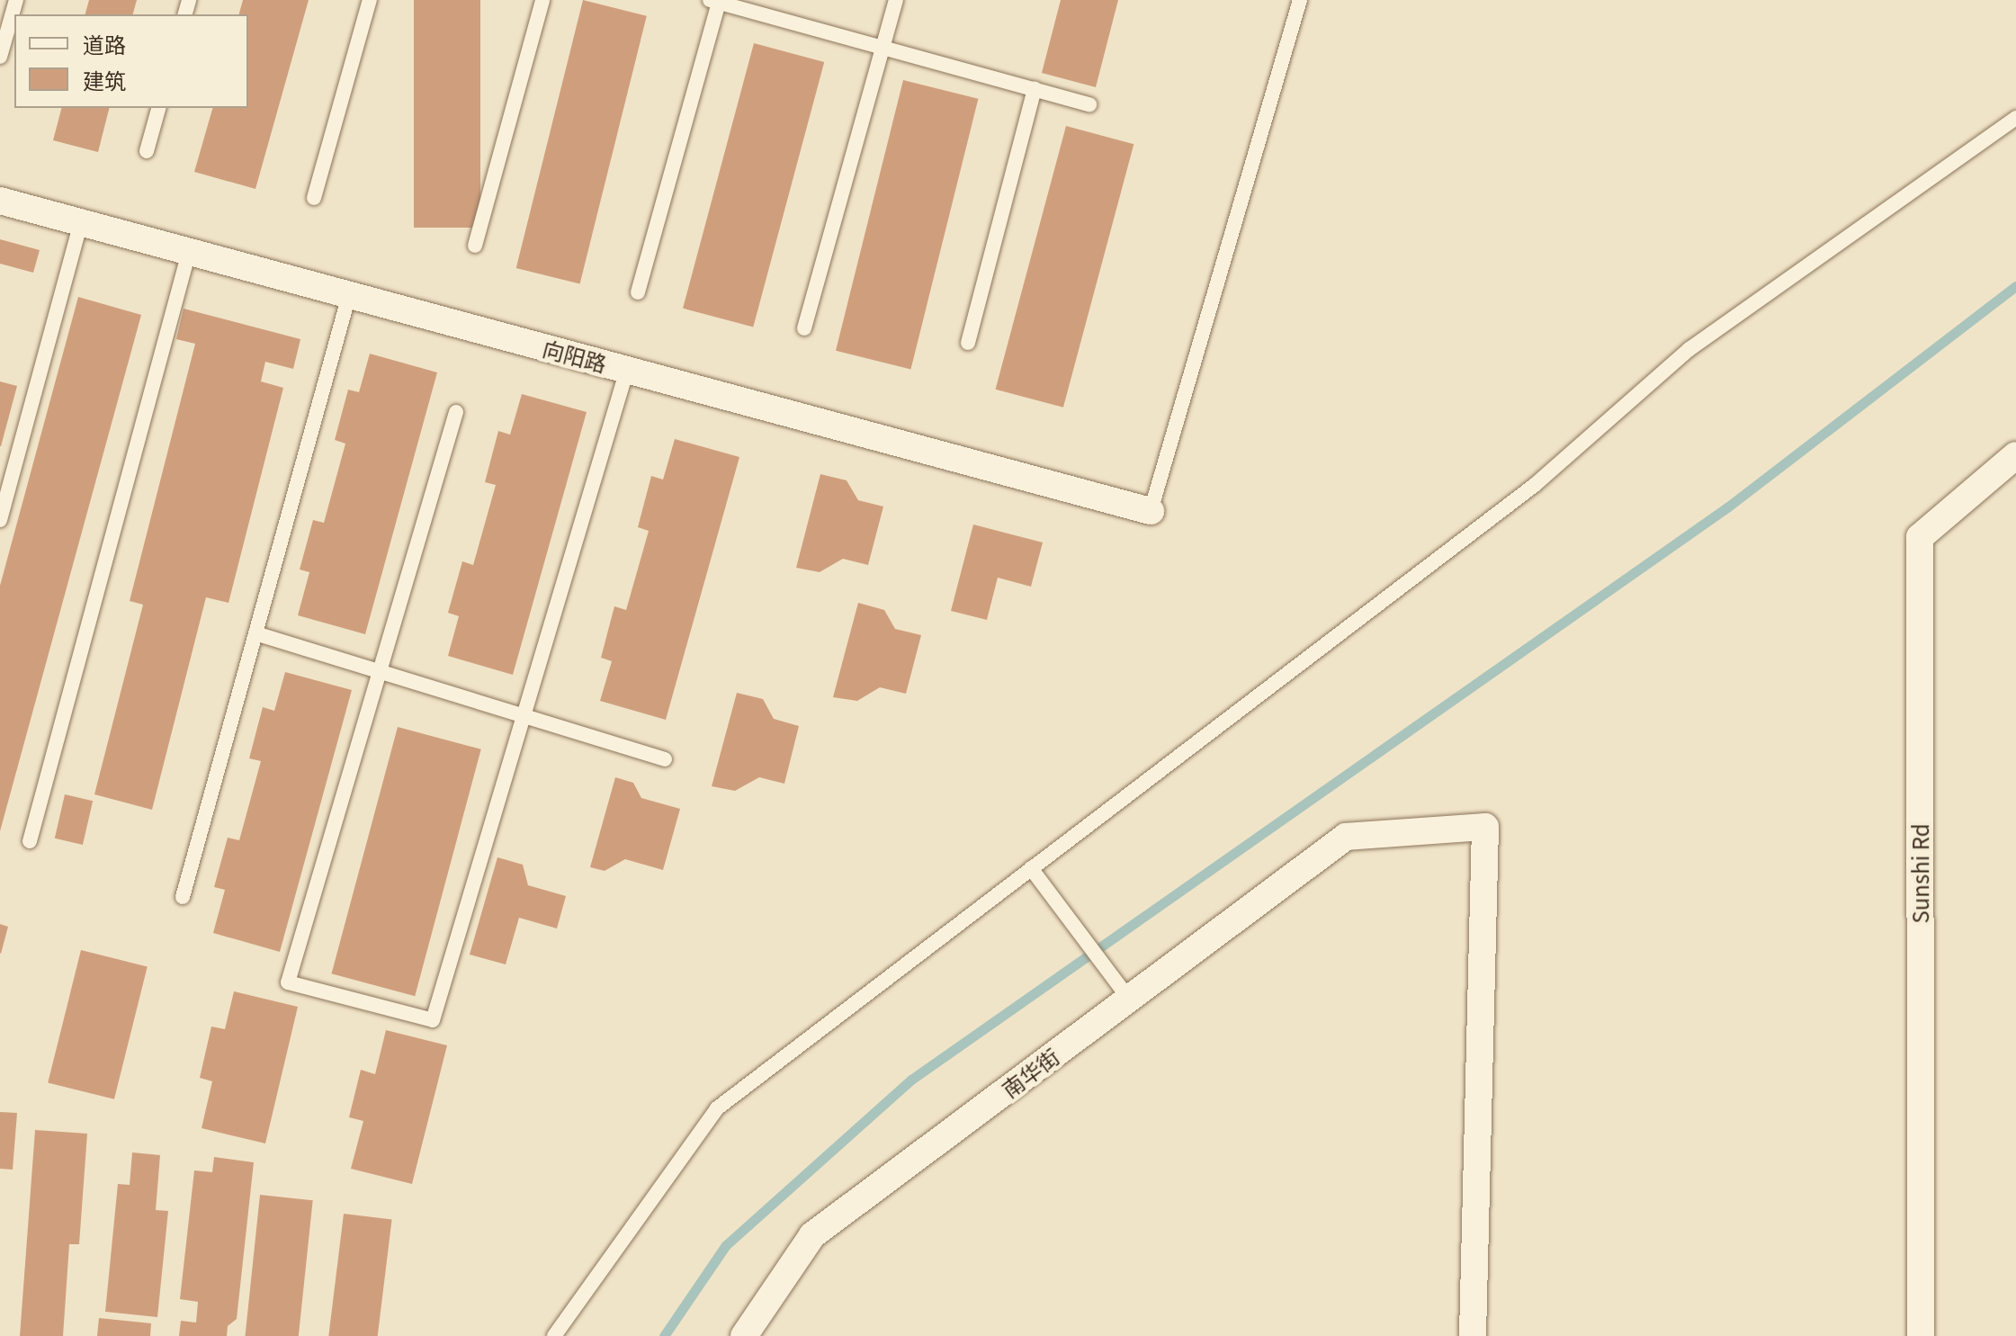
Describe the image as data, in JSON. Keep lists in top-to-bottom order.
{
  "streets": {
    "street": ["向阳路", "Sunshi Rd", "南华街"]
  },
  "legend": ["道路", "建筑"]
}
